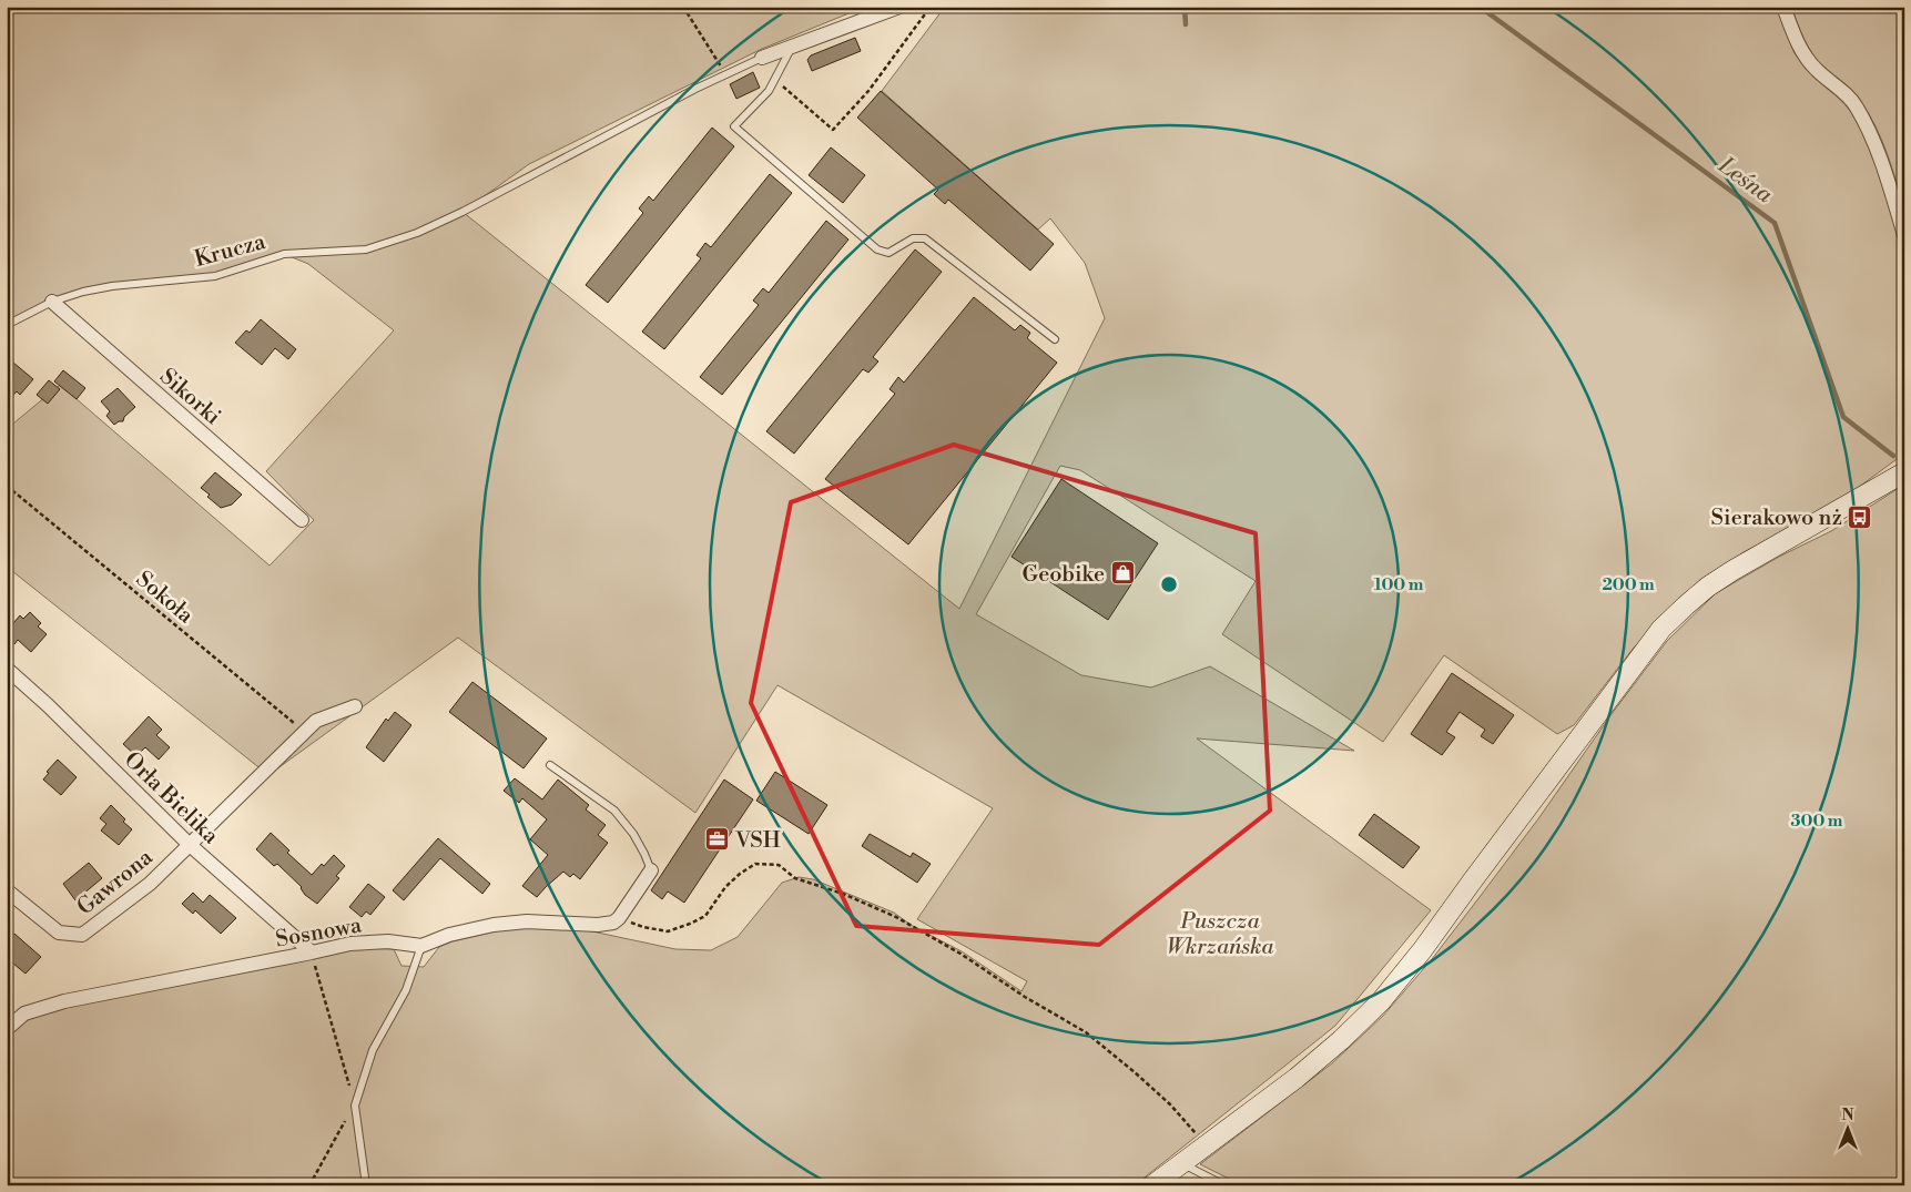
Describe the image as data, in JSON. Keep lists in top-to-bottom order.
{
  "streets": {
    "street": [
      "Sikorki",
      "Orła Bielika",
      "Gawrona",
      "Sosnowa"
    ],
    "lane": ["Krucza"],
    "path": ["Sokoła"]
  },
  "crossings": [
    ["Krucza", "Sikorki"],
    ["Sokoła", "Gawrona"],
    ["Orła Bielika", "Gawrona"],
    ["Orła Bielika", "Sosnowa"]
  ],
  "water": ["Leśna"],
  "parks": ["Puszcza Wkrzańska"],
  "places": {
    "bus stop": ["Sierakowo nż"],
    "shop": ["Geobike"],
    "office": ["VSH"]
  },
  "north": "top",
  "rings": ["100 m", "200 m", "300 m"]
}
